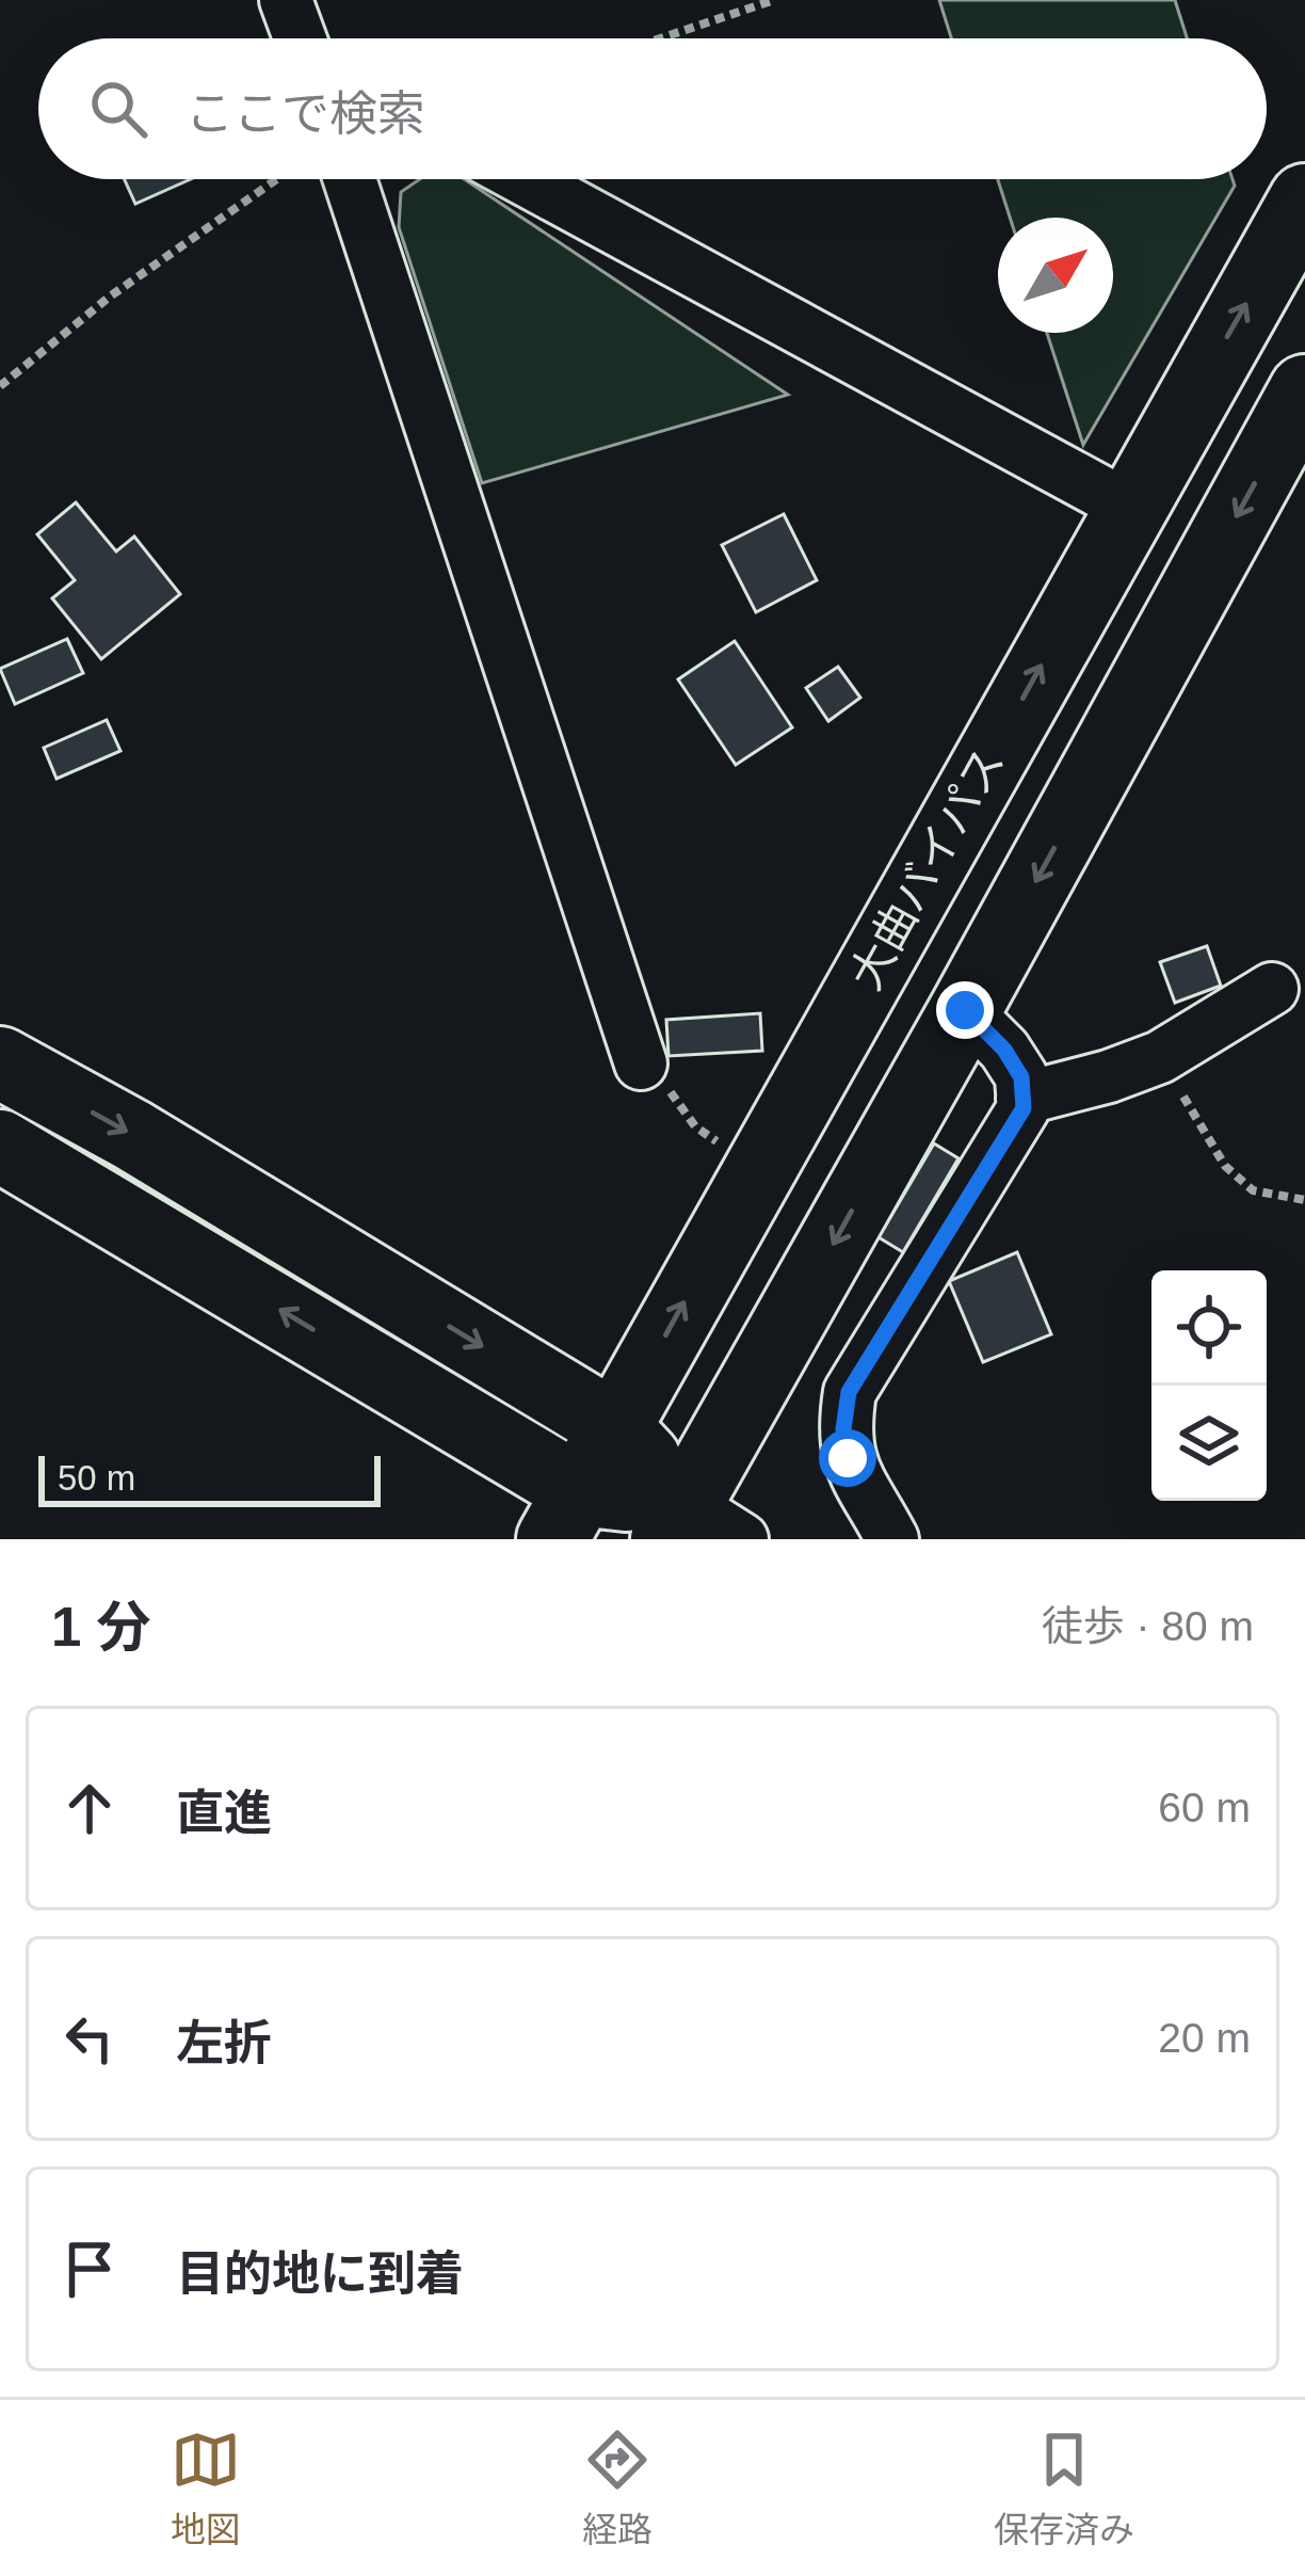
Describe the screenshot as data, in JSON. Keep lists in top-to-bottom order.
{
  "streets": {
    "highway": ["大曲バイパス"]
  },
  "scale_bar": "50 m",
  "north": "top right",
  "page": {
    "search": "ここで検索",
    "scale": "50 m",
    "heading": ["1 分", "徒歩 · 80 m"],
    "list": [
      ["直進", "60 m"],
      ["左折", "20 m"],
      "目的地に到着"
    ],
    "nav": ["地図", "経路", "保存済み"]
  }
}
